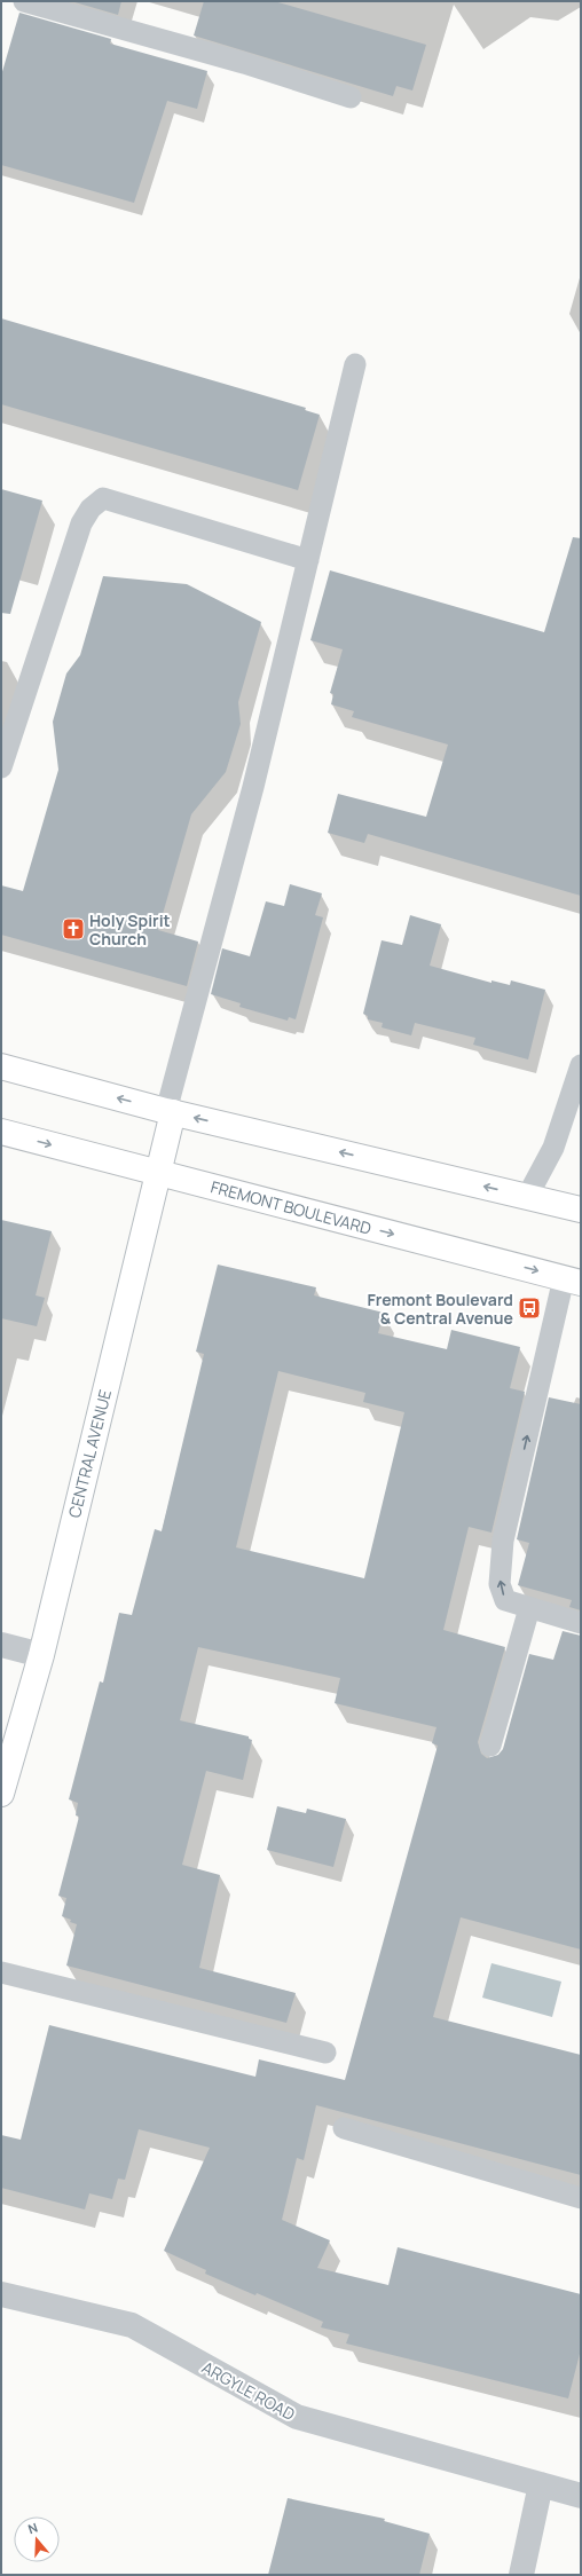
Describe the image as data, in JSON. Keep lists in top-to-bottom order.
{
  "streets": {
    "main road": ["FREMONT BOULEVARD", "CENTRAL AVENUE"],
    "street": ["ARGYLE ROAD"]
  },
  "crossings": [
    ["FREMONT BOULEVARD", "CENTRAL AVENUE"]
  ],
  "places": {
    "church": ["Holy Spirit Church"],
    "bus stop": ["Fremont Boulevard & Central Avenue"]
  },
  "north": "top"
}
